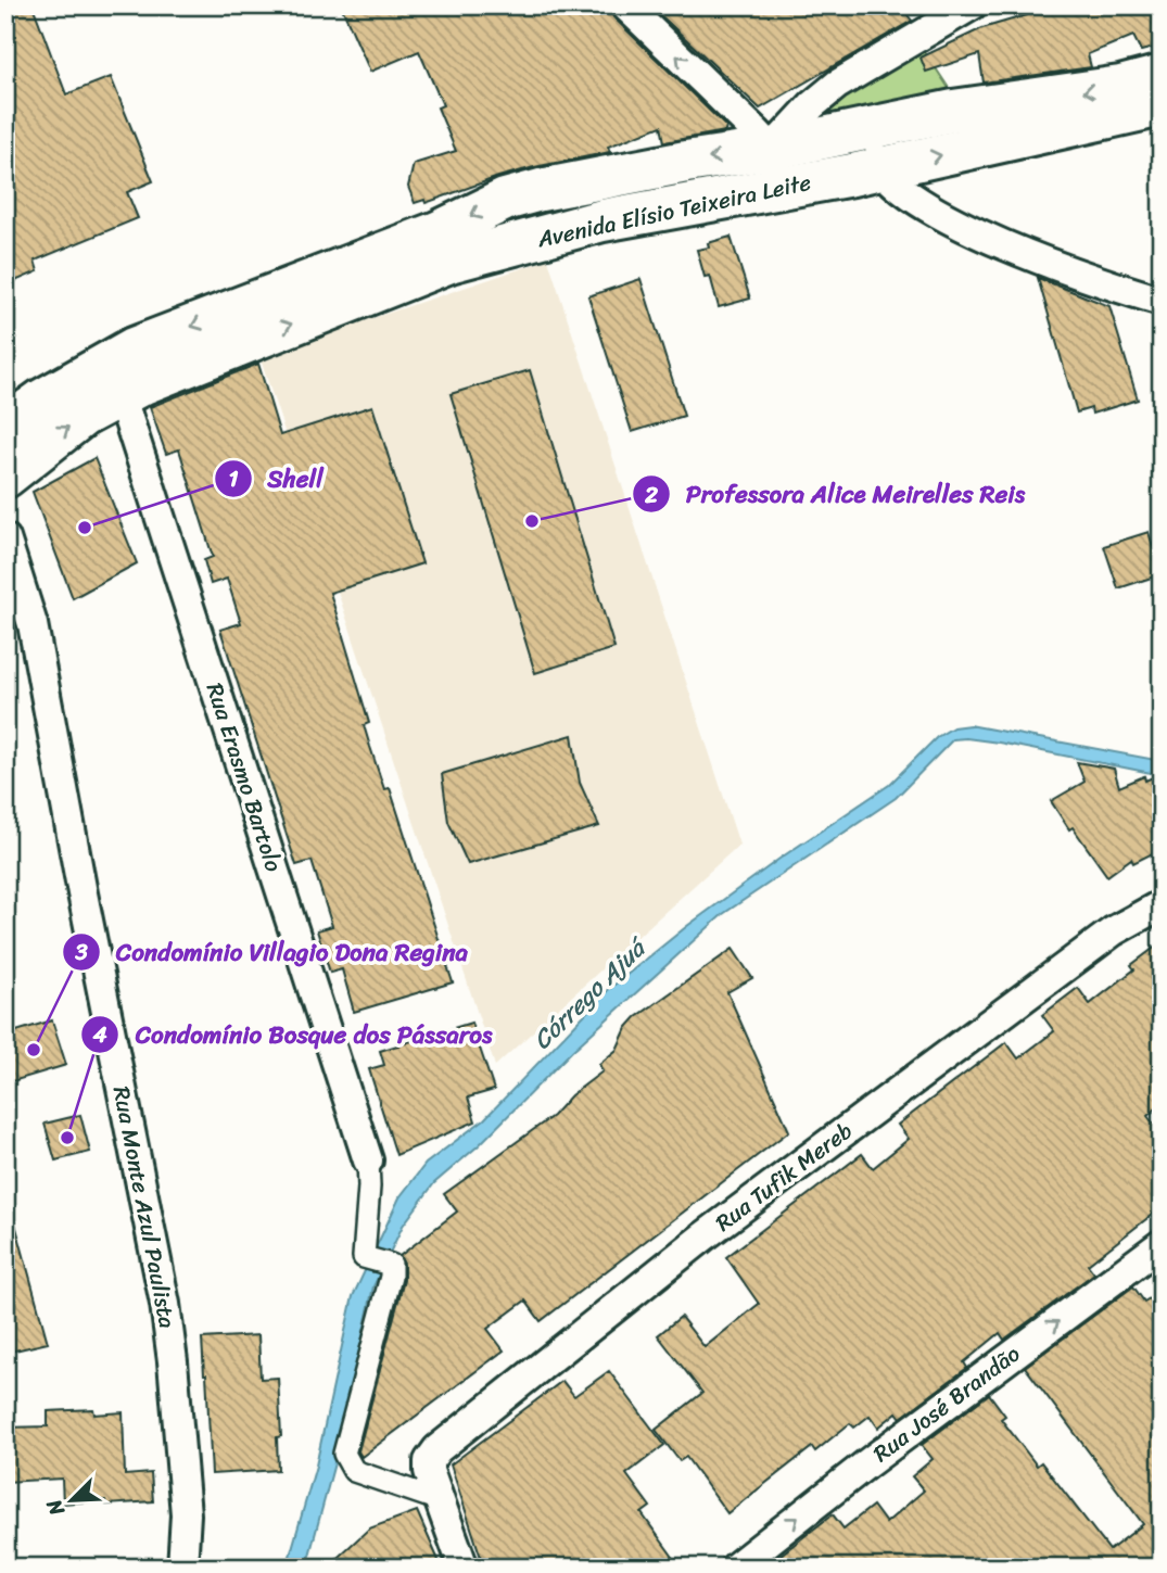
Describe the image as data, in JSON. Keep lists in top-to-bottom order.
{
  "streets": {
    "main road": ["Avenida Elísio Teixeira Leite"],
    "street": [
      "Rua Erasmo Bartolo",
      "Rua Tufik Mereb",
      "Rua Monte Azul Paulista",
      "Rua José Brandão"
    ]
  },
  "crossings": [
    ["Avenida Elísio Teixeira Leite", "Rua Erasmo Bartolo"]
  ],
  "one_way": ["Rua José Brandão"],
  "water": ["Córrego Ajuá"],
  "places": [
    "Professora Alice Meirelles Reis",
    "Shell",
    "Condomínio Villagio Dona Regina",
    "Condomínio Bosque dos Pássaros"
  ],
  "north": "bottom left"
}
